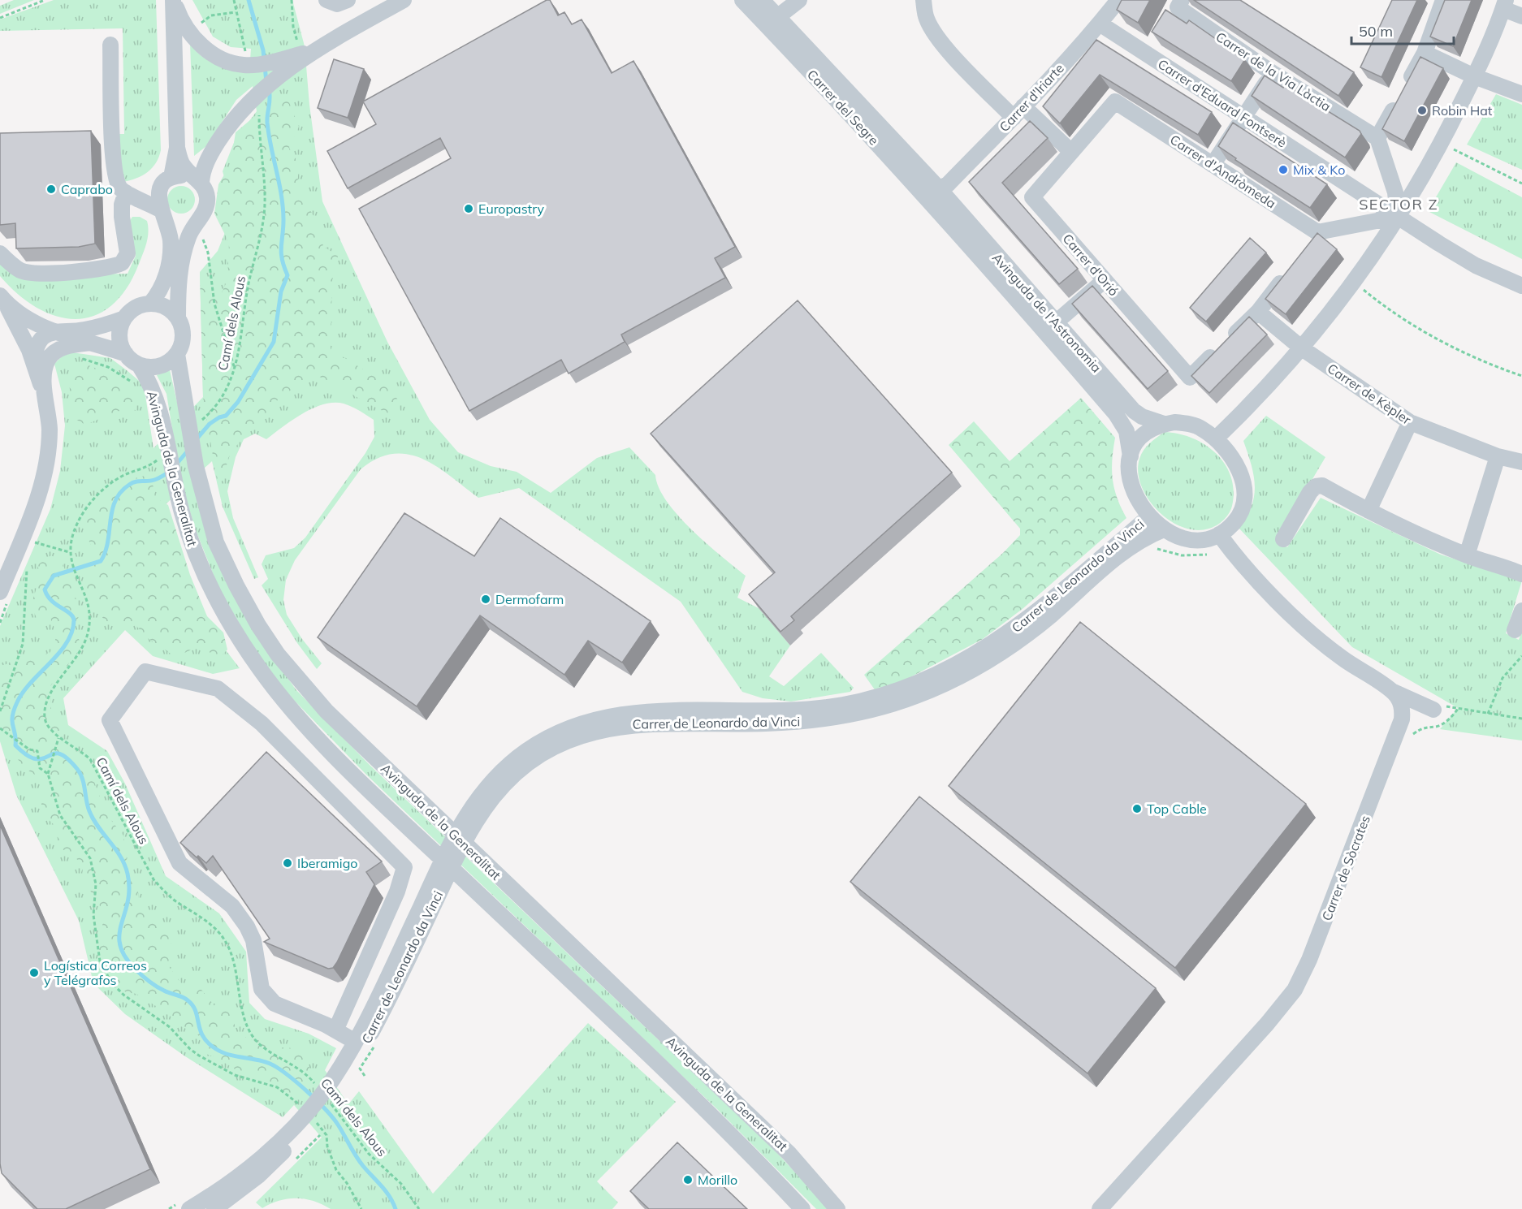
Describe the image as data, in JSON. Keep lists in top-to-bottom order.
{
  "streets": {
    "street": [
      "Carrer de la Via Làctia",
      "Carrer d'Iriarte",
      "Carrer d'Eduard Fontserè",
      "Carrer del Segre",
      "Carrer d'Andròmeda",
      "Carrer d'Orió",
      "Avinguda de l'Astronomia",
      "Carrer de Kèpler",
      "Avinguda de la Generalitat",
      "Carrer de Leonardo da Vinci",
      "Carrer de Sòcrates"
    ],
    "path": ["Camí dels Alous"]
  },
  "crossings": [
    ["Carrer d'Iriarte", "Carrer d'Eduard Fontserè"],
    ["Carrer d'Iriarte", "Carrer del Segre"],
    ["Carrer d'Iriarte", "Avinguda de l'Astronomia"],
    ["Carrer del Segre", "Avinguda de l'Astronomia"],
    ["Carrer d'Andròmeda", "Carrer d'Orió"],
    ["Carrer d'Orió", "Carrer de Kèpler"],
    ["Avinguda de l'Astronomia", "Carrer de Leonardo da Vinci"],
    ["Camí dels Alous", "Avinguda de la Generalitat"]
  ],
  "districts": ["SECTOR Z"],
  "places": [
    "Robin Hat",
    "Mix & Ko",
    "Caprabo",
    "Europastry",
    "Dermofarm",
    "Top Cable",
    "Iberamigo",
    "Logística Correos y Telégrafos",
    "Morillo"
  ],
  "scale_bar": "50 m"
}
